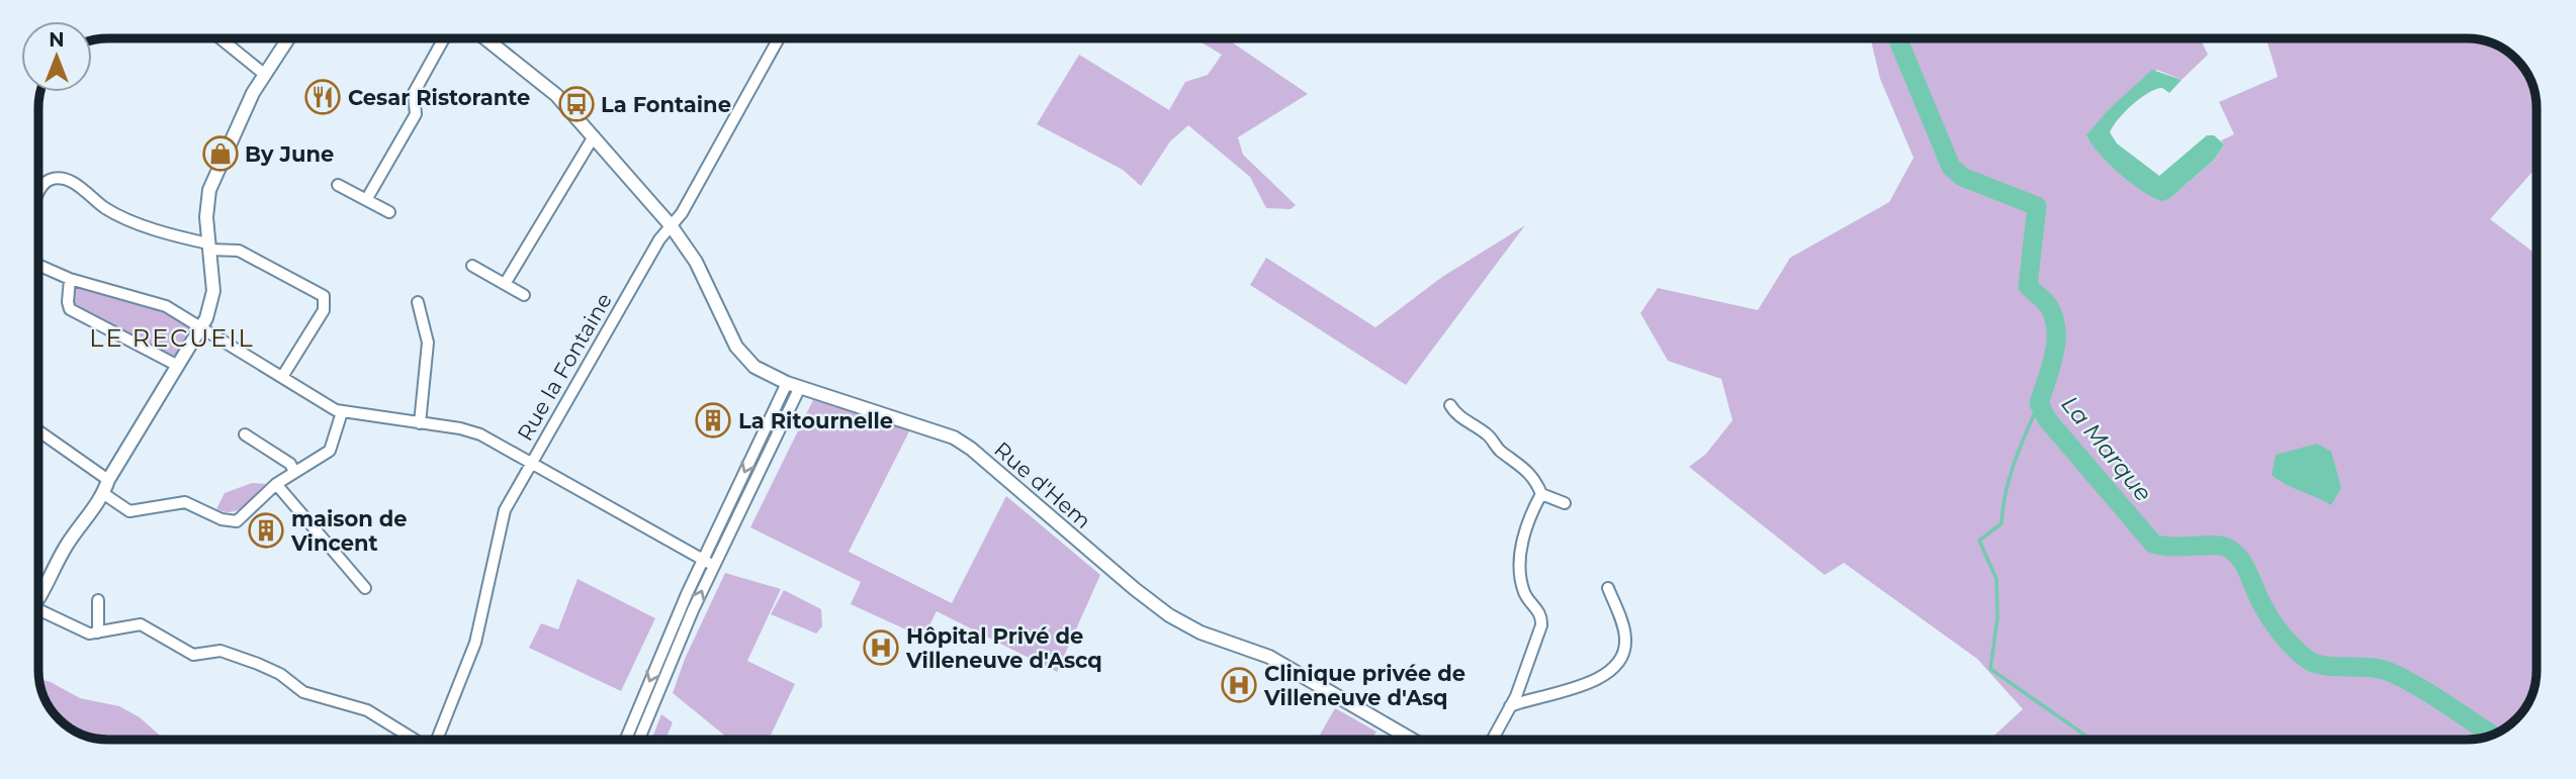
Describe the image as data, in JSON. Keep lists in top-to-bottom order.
{
  "streets": {
    "street": ["Rue la Fontaine", "Rue d'Hem"]
  },
  "crossings": [
    ["Rue la Fontaine", "Rue d'Hem"]
  ],
  "districts": ["LE RECUEIL"],
  "water": ["La Marque"],
  "places": {
    "restaurant": ["Cesar Ristorante"],
    "bus stop": ["La Fontaine"],
    "shop": ["By June"],
    "building": ["La Ritournelle", "maison de Vincent"],
    "hospital": ["Hôpital Privé de Villeneuve d'Ascq", "Clinique privée de Villeneuve d'Asq"]
  },
  "north": "top"
}
